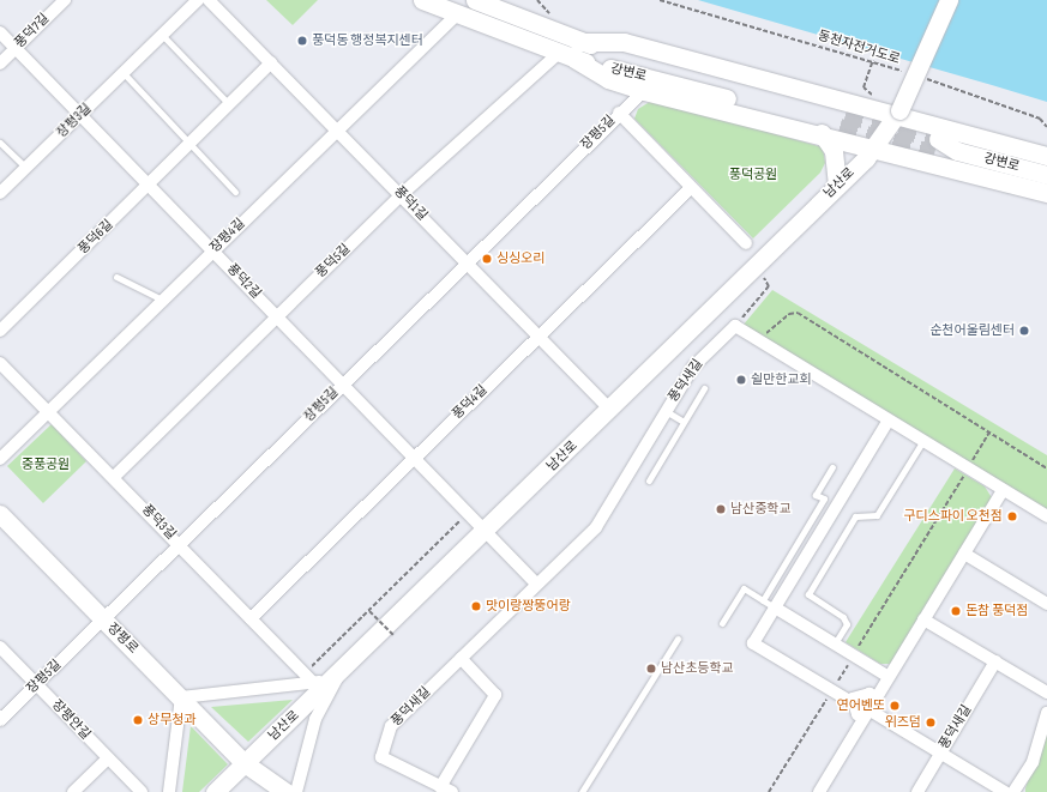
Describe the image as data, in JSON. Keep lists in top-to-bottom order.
{
  "streets": {
    "main road": ["강변로", "남산로", "장평로"],
    "street": [
      "풍덕7길",
      "장평3길",
      "장평5길",
      "풍덕1길",
      "장평4길",
      "풍덕6길",
      "풍덕5길",
      "풍덕2길",
      "풍덕새길",
      "풍덕4길",
      "풍덕3길",
      "장평안길"
    ],
    "path": ["동천자전거도로"]
  },
  "crossings": [
    ["풍덕7길", "풍덕2길"],
    ["강변로", "장평4길"],
    ["강변로", "풍덕5길"],
    ["장평3길", "풍덕2길"],
    ["장평5길", "풍덕1길"],
    ["장평5길", "풍덕2길"],
    ["장평5길", "풍덕3길"],
    ["장평5길", "장평로"],
    ["장평5길", "장평안길"],
    ["남산로", "풍덕1길"],
    ["남산로", "풍덕2길"],
    ["남산로", "장평로"],
    ["풍덕1길", "장평4길"],
    ["풍덕1길", "풍덕6길"],
    ["풍덕1길", "풍덕5길"],
    ["풍덕1길", "풍덕4길"],
    ["장평4길", "풍덕2길"],
    ["장평4길", "풍덕3길"],
    ["풍덕6길", "풍덕2길"],
    ["풍덕5길", "풍덕2길"],
    ["풍덕5길", "풍덕3길"],
    ["풍덕2길", "풍덕새길"],
    ["풍덕2길", "풍덕4길"],
    ["풍덕4길", "풍덕3길"]
  ],
  "parks": ["풍덕공원", "중풍공원"],
  "places": [
    "풍덕동 행정복지센터",
    "싱싱오리",
    "순천어울림센터",
    "쉴만한교회",
    "남산중학교",
    "구디스파이 오천점",
    "맛이랑짱뚱어랑",
    "돈참 풍덕점",
    "남산초등학교",
    "연어벤또",
    "상무청과",
    "위즈덤"
  ]
}
